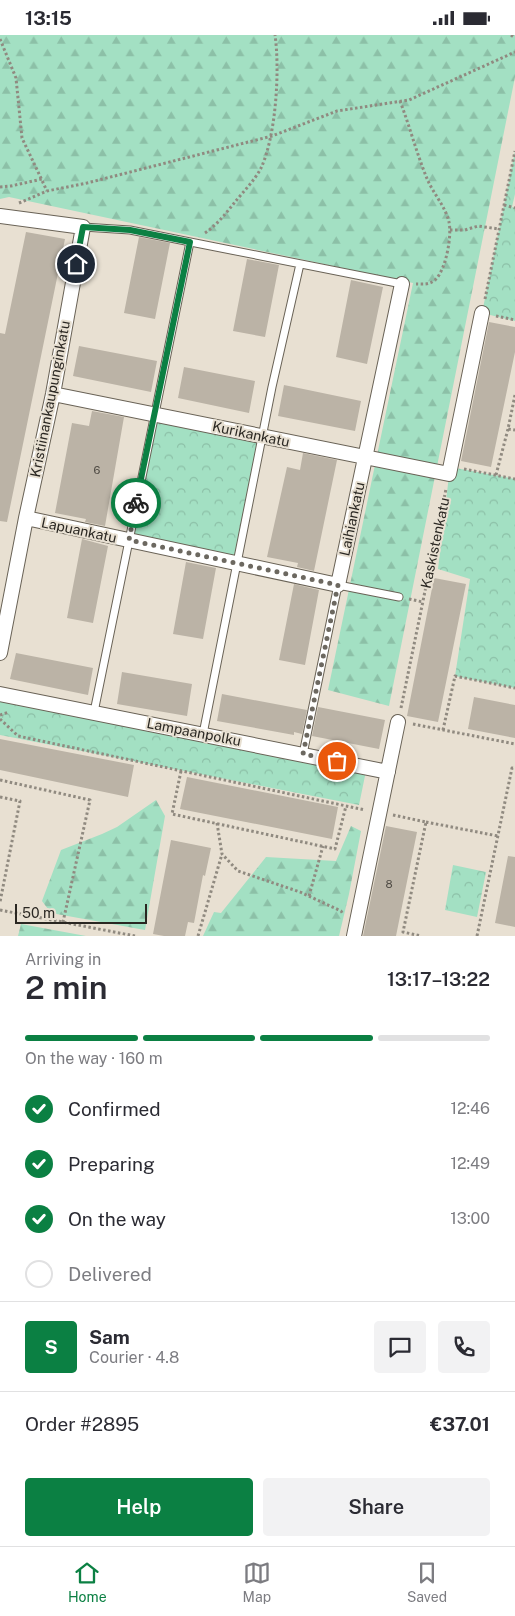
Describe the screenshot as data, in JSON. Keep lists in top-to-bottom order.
{
  "streets": {
    "street": [
      "Kristiinankaupunginkatu",
      "Kurikankatu",
      "Laihiankatu",
      "Lapuankatu",
      "Lampaanpolku"
    ],
    "path": ["Kaskistenkatu"]
  },
  "crossings": [
    ["Kristiinankaupunginkatu", "Kurikankatu"],
    ["Kristiinankaupunginkatu", "Lapuankatu"],
    ["Kurikankatu", "Laihiankatu"],
    ["Kurikankatu", "Kaskistenkatu"],
    ["Laihiankatu", "Lapuankatu"],
    ["Laihiankatu", "Lampaanpolku"]
  ],
  "house_numbers": ["6", "8"],
  "scale_bar": "50 m",
  "page": {
    "status": "13:15",
    "scale": "50 m",
    "heading": ["2 min", "Arriving in", "13:17–13:22"],
    "panel": [
      "Sam",
      "Courier · 4.8",
      "Order #2895",
      "€37.01"
    ],
    "bar": "On the way · 160 m",
    "list": [
      ["Confirmed", "12:46"],
      ["Preparing", "12:49"],
      ["On the way", "13:00"],
      "Delivered"
    ],
    "round": "S",
    "buttons": ["Help", "Share"],
    "tabs": ["Home", "Map", "Saved"]
  }
}
